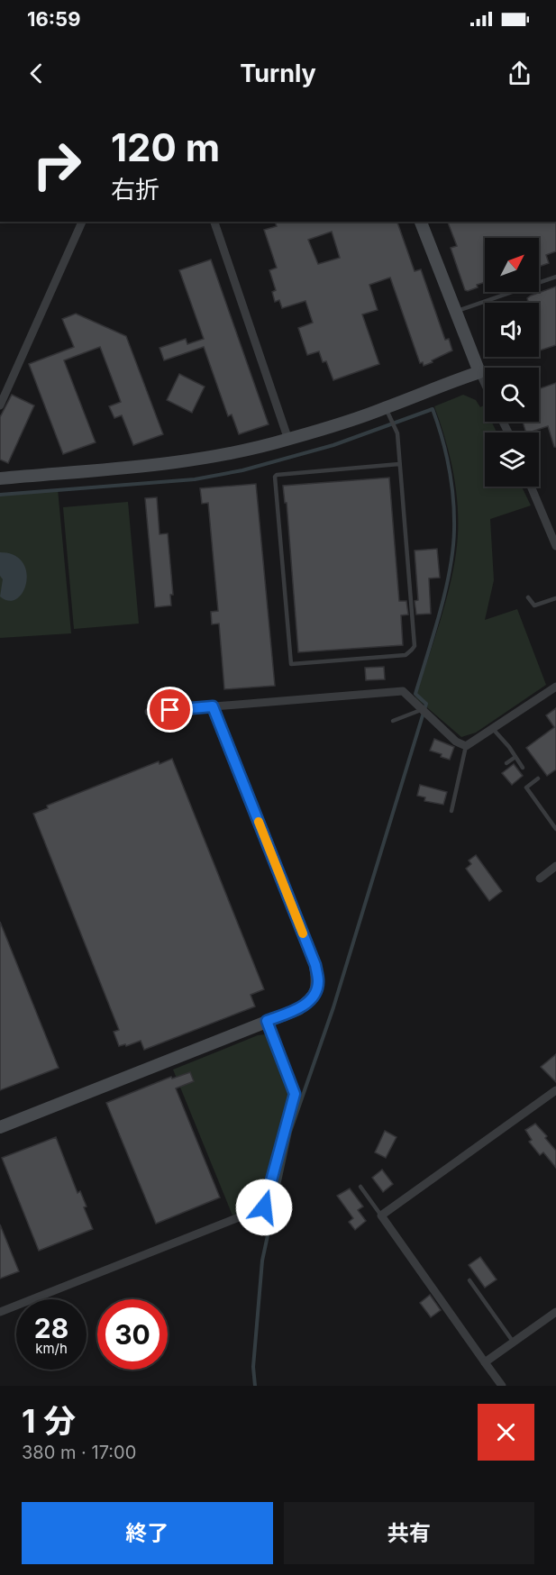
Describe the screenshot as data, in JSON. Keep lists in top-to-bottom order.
{
  "north": "top right",
  "page": {
    "status": "16:59",
    "header": "Turnly",
    "turn": ["120 m", "右折"],
    "speed": "28 km/h",
    "limit": "30",
    "heading": ["1 分", "380 m · 17:00"],
    "buttons": ["終了", "共有"]
  }
}
